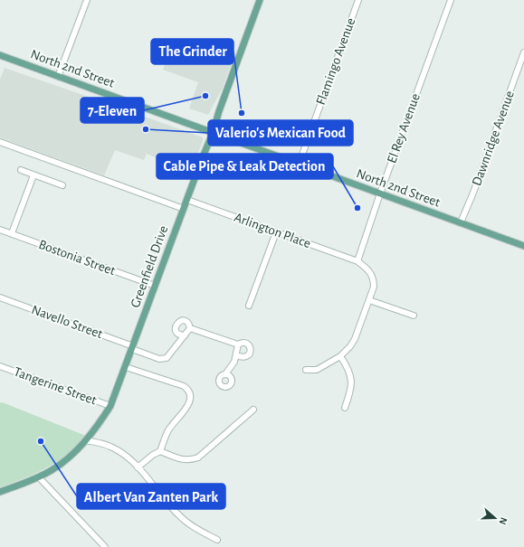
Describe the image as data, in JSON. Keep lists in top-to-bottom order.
{
  "streets": {
    "main road": ["North 2nd Street", "Greenfield Drive"],
    "street": [
      "Flamingo Avenue",
      "El Rey Avenue",
      "Dawnridge Avenue",
      "Arlington Place",
      "Bostonia Street",
      "Navello Street",
      "Tangerine Street"
    ]
  },
  "crossings": [
    ["Flamingo Avenue", "North 2nd Street"],
    ["North 2nd Street", "El Rey Avenue"],
    ["North 2nd Street", "Dawnridge Avenue"],
    ["North 2nd Street", "Greenfield Drive"],
    ["El Rey Avenue", "Arlington Place"],
    ["Arlington Place", "Greenfield Drive"],
    ["Bostonia Street", "Greenfield Drive"],
    ["Greenfield Drive", "Navello Street"],
    ["Greenfield Drive", "Tangerine Street"]
  ],
  "places": [
    "7-Eleven",
    "The Grinder",
    "Valerio's Mexican Food",
    "Cable Pipe & Leak Detection",
    "Albert Van Zanten Park"
  ],
  "north": "right"
}
